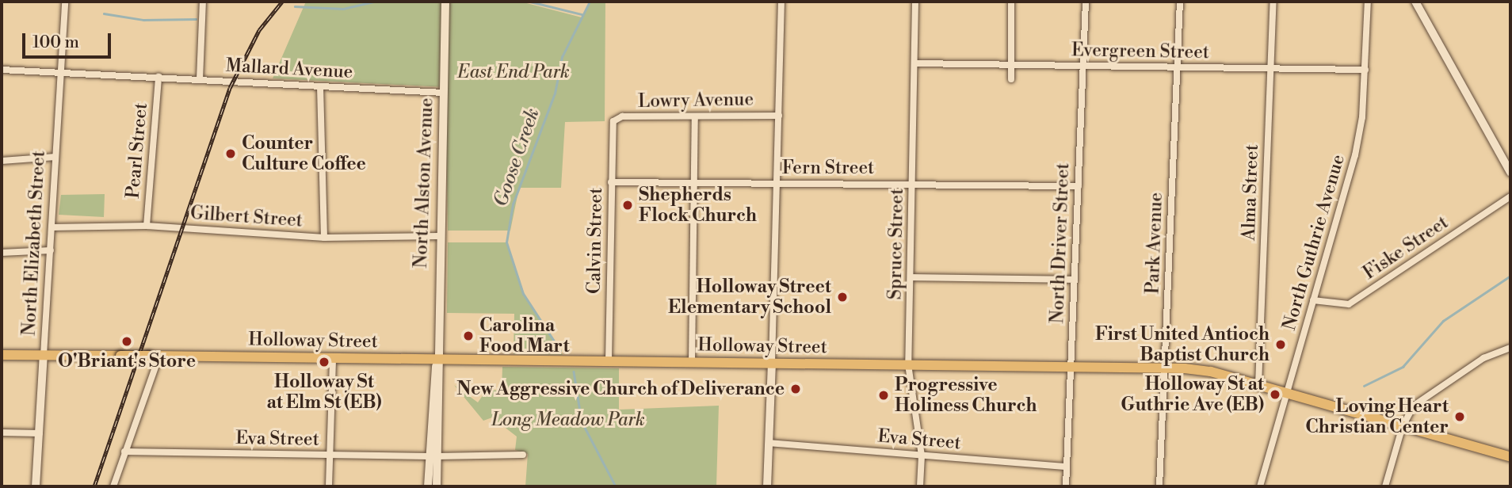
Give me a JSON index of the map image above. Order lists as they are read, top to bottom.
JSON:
{
  "streets": {
    "main road": ["North Alston Avenue", "North Elizabeth Street", "Holloway Street"],
    "street": [
      "Evergreen Street",
      "Mallard Avenue",
      "Lowry Avenue",
      "Pearl Street",
      "Fern Street",
      "Alma Street",
      "Gilbert Street",
      "Calvin Street",
      "North Guthrie Avenue",
      "North Driver Street",
      "Park Avenue",
      "Spruce Street",
      "Fiske Street",
      "Eva Street"
    ]
  },
  "crossings": [
    ["Evergreen Street", "Alma Street"],
    ["Evergreen Street", "North Guthrie Avenue"],
    ["Evergreen Street", "North Driver Street"],
    ["Evergreen Street", "Park Avenue"],
    ["Evergreen Street", "Spruce Street"],
    ["Mallard Avenue", "Pearl Street"],
    ["Mallard Avenue", "North Alston Avenue"],
    ["Mallard Avenue", "North Elizabeth Street"],
    ["Lowry Avenue", "Calvin Street"],
    ["Pearl Street", "Gilbert Street"],
    ["Fern Street", "Calvin Street"],
    ["Fern Street", "North Driver Street"],
    ["Fern Street", "Spruce Street"],
    ["North Alston Avenue", "Gilbert Street"],
    ["North Alston Avenue", "Holloway Street"],
    ["North Alston Avenue", "Eva Street"],
    ["Alma Street", "Holloway Street"],
    ["Gilbert Street", "North Elizabeth Street"],
    ["Calvin Street", "Holloway Street"],
    ["North Guthrie Avenue", "Fiske Street"],
    ["North Guthrie Avenue", "Holloway Street"],
    ["North Elizabeth Street", "Holloway Street"],
    ["North Driver Street", "Holloway Street"],
    ["North Driver Street", "Eva Street"],
    ["Park Avenue", "Holloway Street"],
    ["Spruce Street", "Holloway Street"],
    ["Spruce Street", "Eva Street"]
  ],
  "water": ["Goose Creek"],
  "parks": ["East End Park", "Long Meadow Park"],
  "places": [
    "Counter Culture Coffee",
    "Shepherds Flock Church",
    "Holloway Street Elementary School",
    "Carolina Food Mart",
    "O'Briant's Store",
    "First United Antioch Baptist Church",
    "Holloway St at Elm St (EB)",
    "New Aggressive Church of Deliverance",
    "Holloway St at Guthrie Ave (EB)",
    "Progressive Holiness Church",
    "Loving Heart Christian Center"
  ],
  "scale_bar": "100 m"
}
